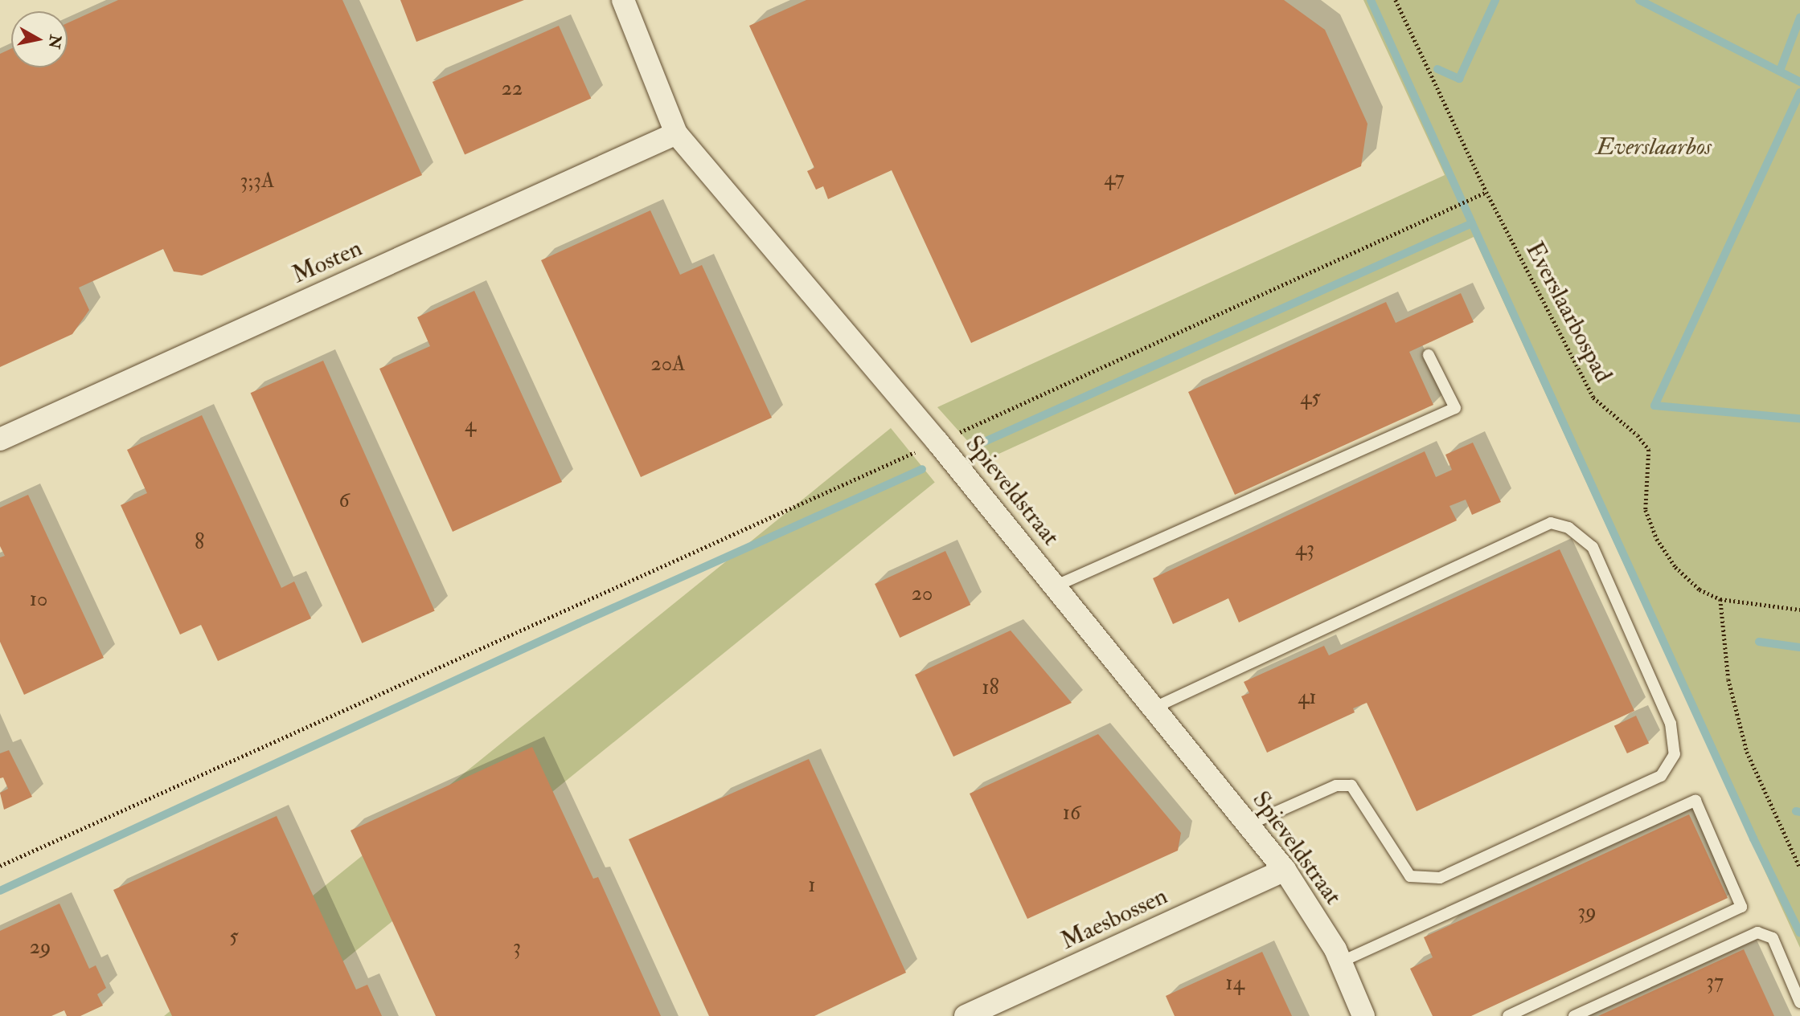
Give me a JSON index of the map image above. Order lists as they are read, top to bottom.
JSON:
{
  "streets": {
    "street": ["Mosten", "Spieveldstraat", "Maesbossen"],
    "path": ["Everslaarbospad"]
  },
  "crossings": [
    ["Mosten", "Spieveldstraat"],
    ["Spieveldstraat", "Maesbossen"]
  ],
  "parks": ["Everslaarbos"],
  "house_numbers": [
    "22",
    "47",
    "3;3A",
    "20A",
    "45",
    "4",
    "6",
    "8",
    "43",
    "20",
    "10",
    "18",
    "41",
    "16",
    "1",
    "39",
    "5",
    "29",
    "3",
    "37",
    "14"
  ],
  "north": "right"
}
